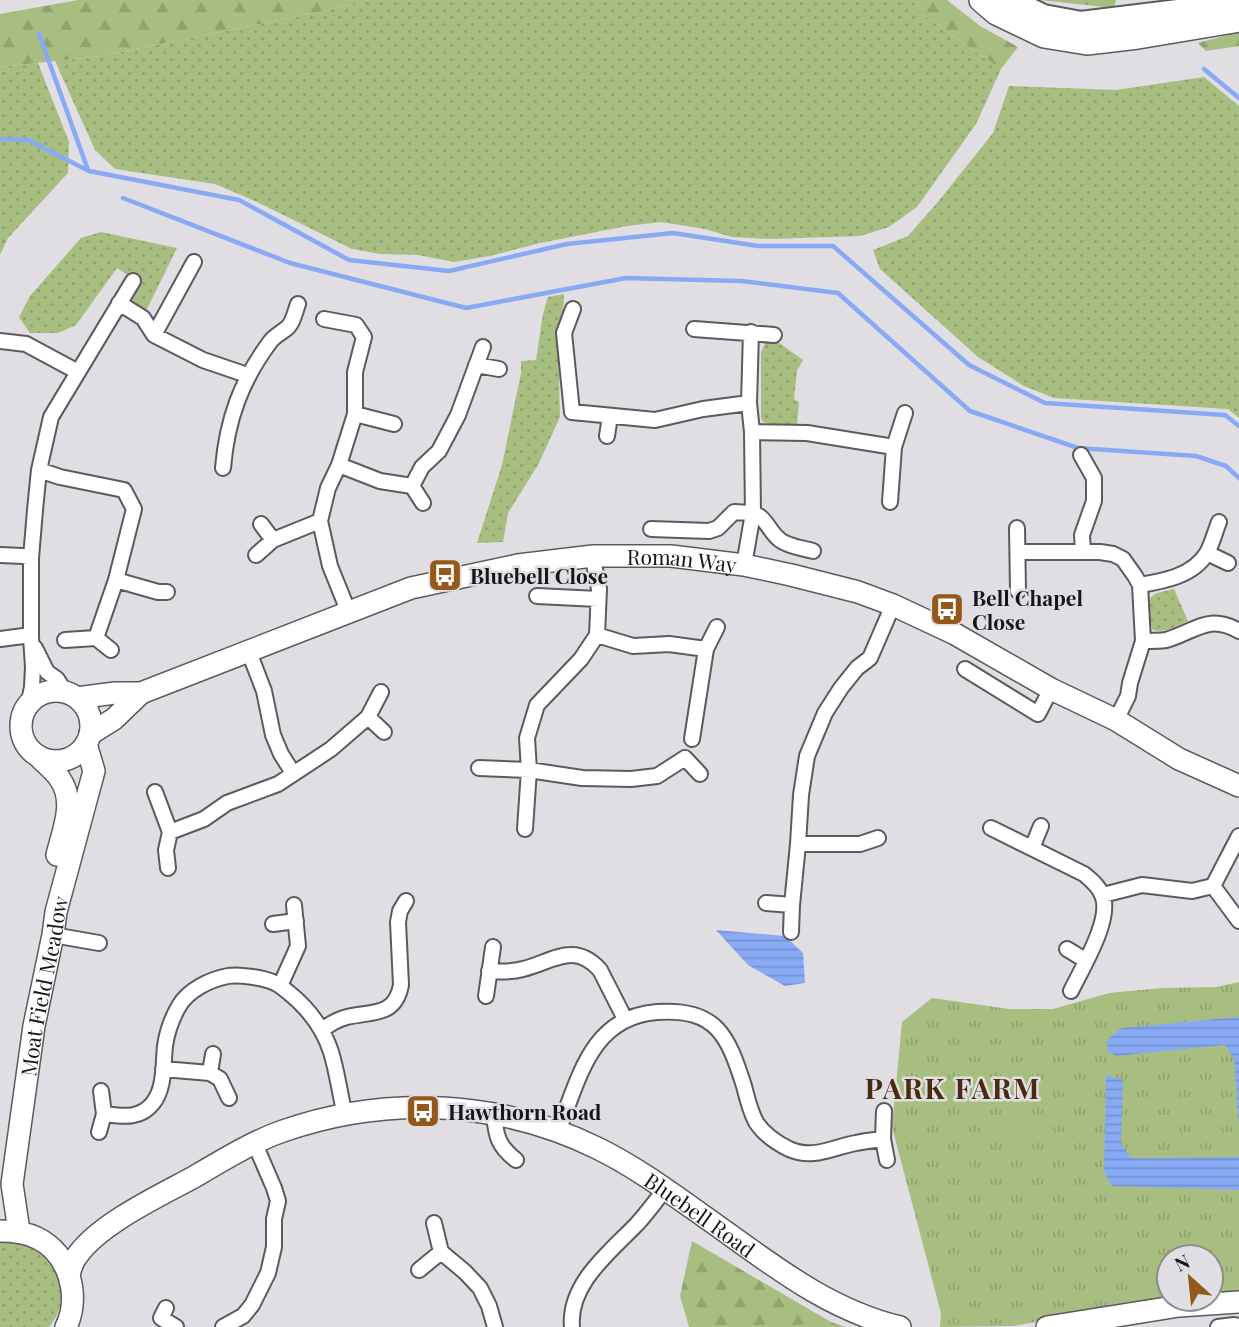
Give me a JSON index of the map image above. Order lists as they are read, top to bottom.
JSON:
{
  "streets": {
    "street": ["Roman Way", "Moat Field Meadow", "Bluebell Road"]
  },
  "crossings": [
    ["Roman Way", "Moat Field Meadow"]
  ],
  "districts": ["PARK FARM"],
  "places": {
    "bus stop": ["Bluebell Close", "Bell Chapel Close", "Hawthorn Road"]
  },
  "north": "top left"
}
